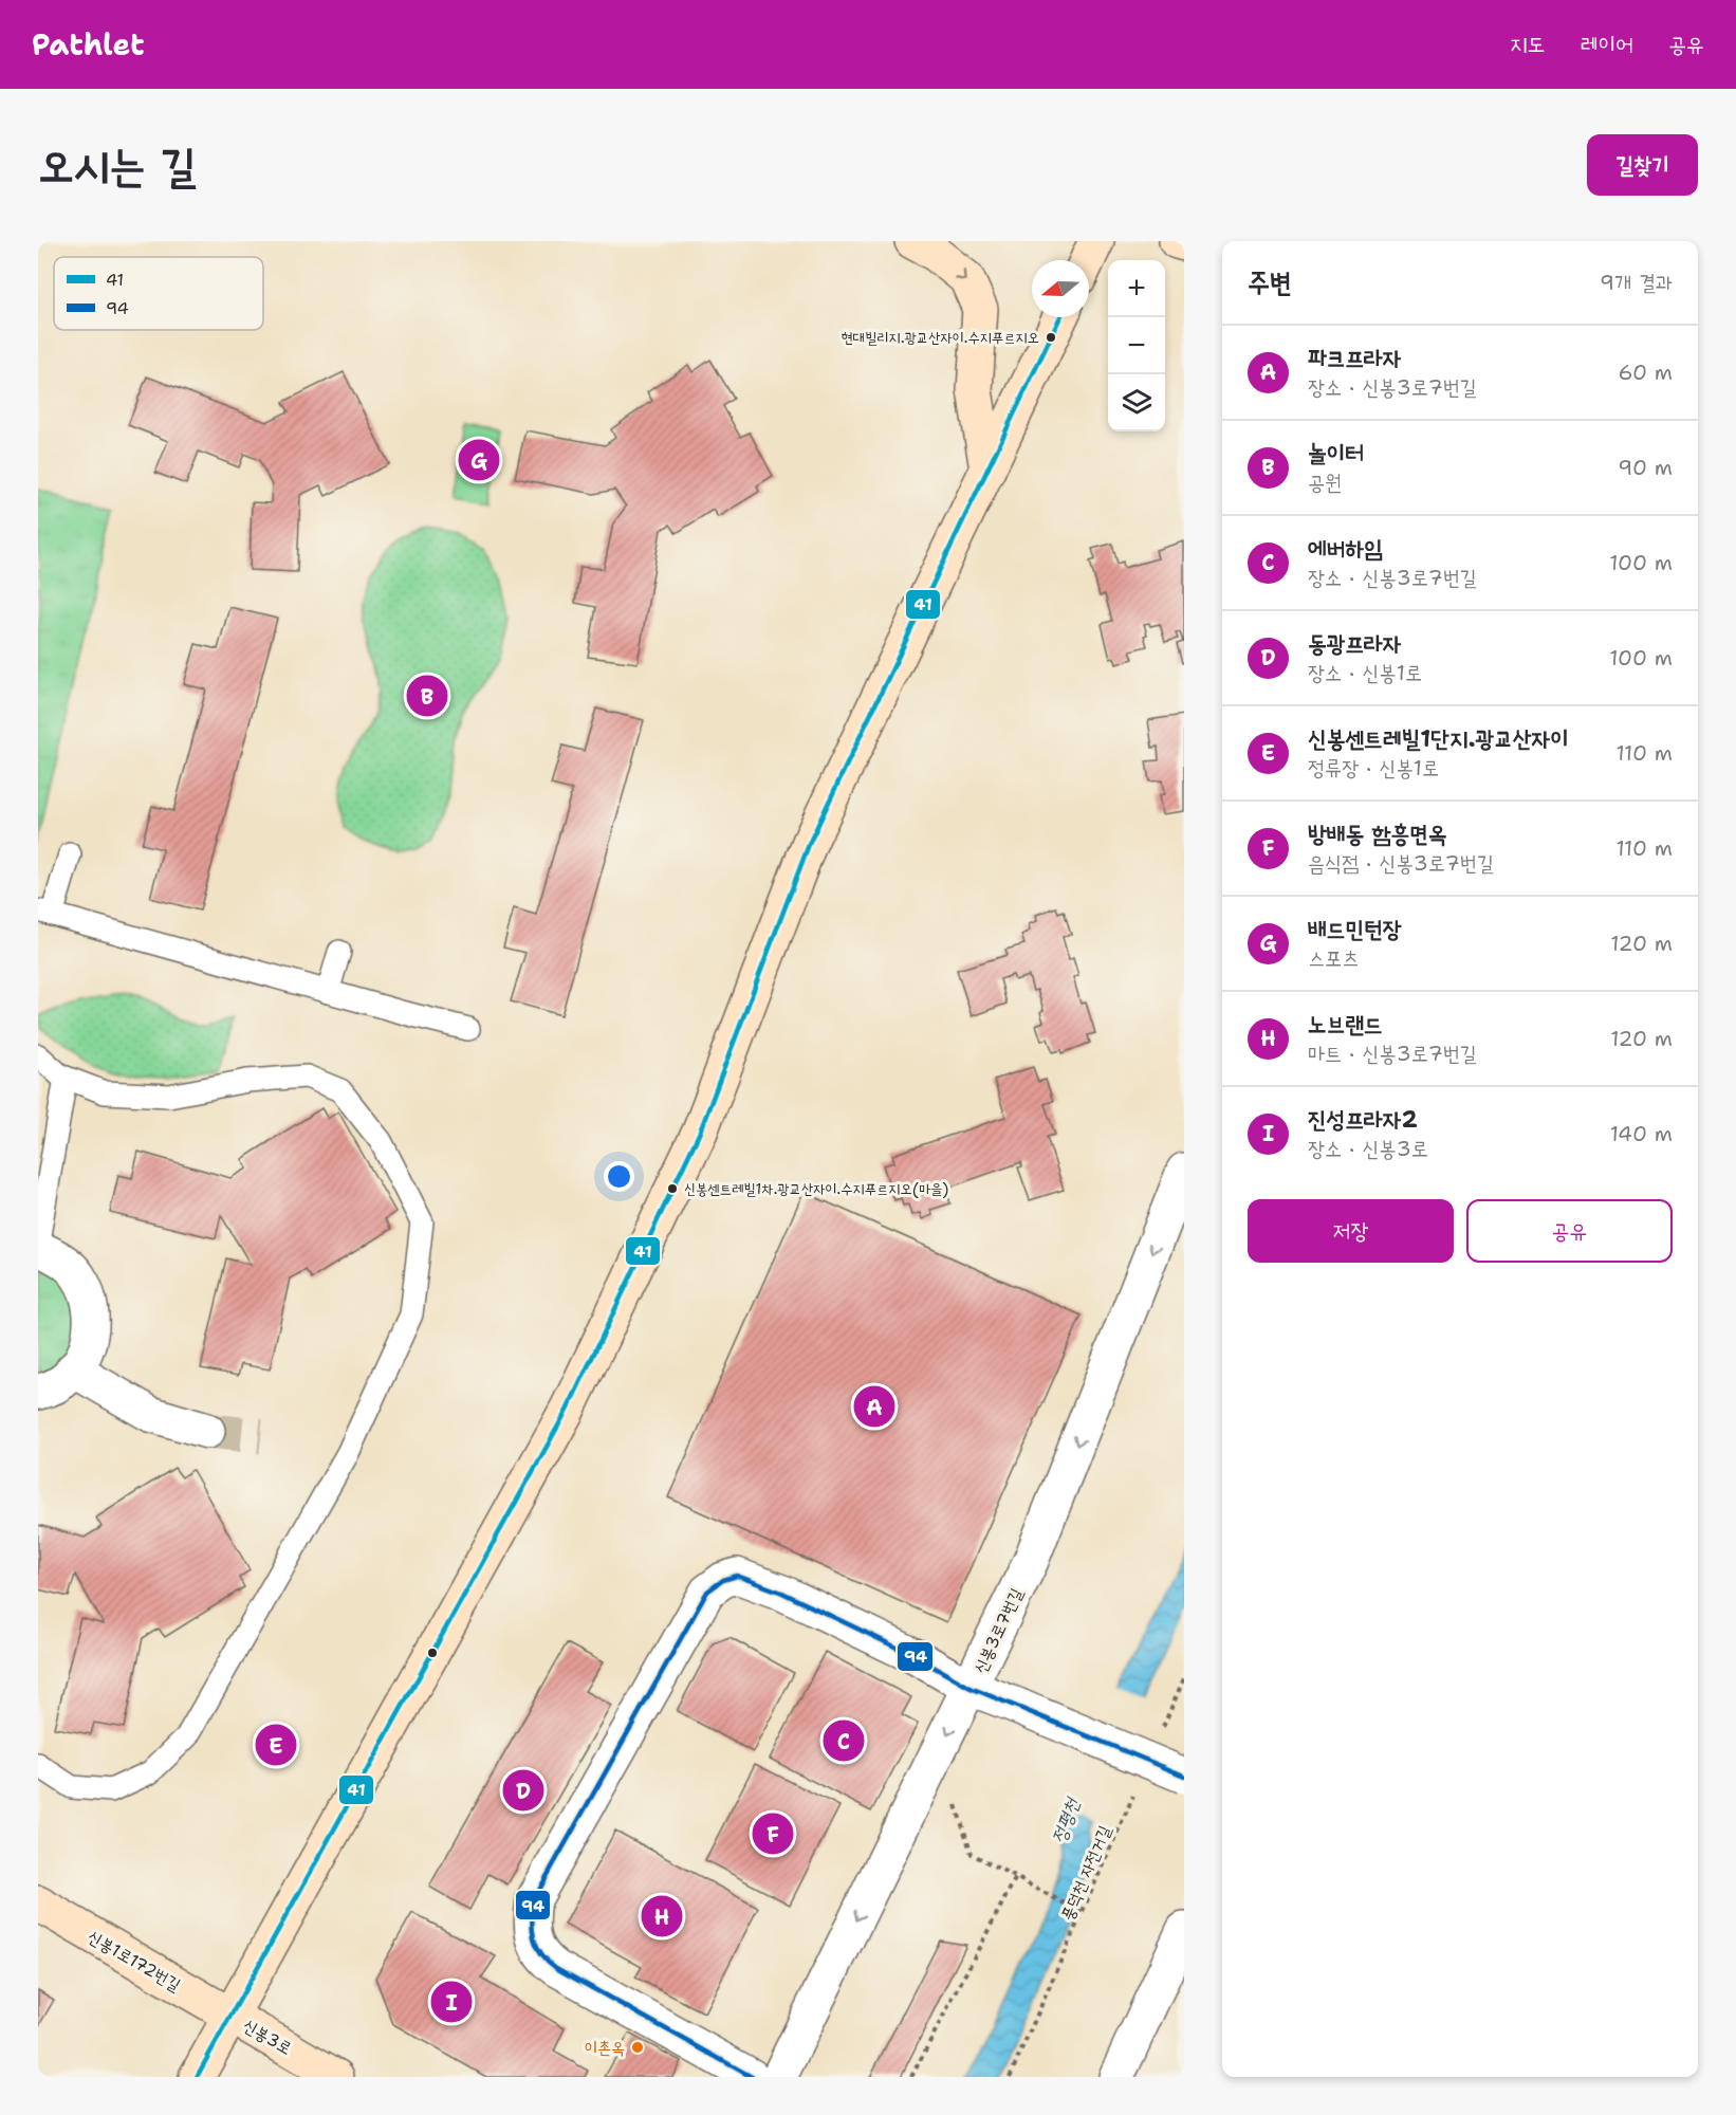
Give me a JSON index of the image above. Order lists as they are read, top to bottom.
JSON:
{
  "streets": {
    "street": ["신봉3로7번길", "신봉1로172번길", "신봉3로"],
    "path": ["풍덕천 자전거길"]
  },
  "crossings": [
    ["신봉1로172번길", "신봉3로"]
  ],
  "one_way": ["신봉3로7번길"],
  "water": ["정평천"],
  "places": ["현대빌리지.광교산자이.수지푸르지오", "신봉센트레빌1차.광교산자이.수지푸르지오(마을)", "이촌옥"],
  "lines": ["transit line 41", "transit line 94"],
  "legend": ["41", "94"],
  "north": "left",
  "page": {
    "header": "Pathlet",
    "nav": ["지도", "레이어", "공유"],
    "buttons": [
      "길찾기",
      ["저장", "공유"]
    ],
    "title": "오시는 길",
    "heading": ["주변", "9개 결과"],
    "map_buttons": ["+", "−"],
    "list": [
      {
        "mark": "A",
        "name": "파크프라자",
        "note": "장소 · 신봉3로7번길",
        "value": "60 m"
      },
      {
        "mark": "B",
        "name": "놀이터",
        "note": "공원",
        "value": "90 m"
      },
      {
        "mark": "C",
        "name": "에버하임",
        "note": "장소 · 신봉3로7번길",
        "value": "100 m"
      },
      {
        "mark": "D",
        "name": "동광프라자",
        "note": "장소 · 신봉1로",
        "value": "100 m"
      },
      {
        "mark": "E",
        "name": "신봉센트레빌1단지.광교산자이",
        "note": "정류장 · 신봉1로",
        "value": "110 m"
      },
      {
        "mark": "F",
        "name": "방배동 함흥면옥",
        "note": "음식점 · 신봉3로7번길",
        "value": "110 m"
      },
      {
        "mark": "G",
        "name": "배드민턴장",
        "note": "스포츠",
        "value": "120 m"
      },
      {
        "mark": "H",
        "name": "노브랜드",
        "note": "마트 · 신봉3로7번길",
        "value": "120 m"
      },
      {
        "mark": "I",
        "name": "진성프라자2",
        "note": "장소 · 신봉3로",
        "value": "140 m"
      }
    ],
    "pins": [
      "G",
      "B",
      "A",
      "C",
      "E",
      "D",
      "F",
      "H",
      "I"
    ]
  }
}
